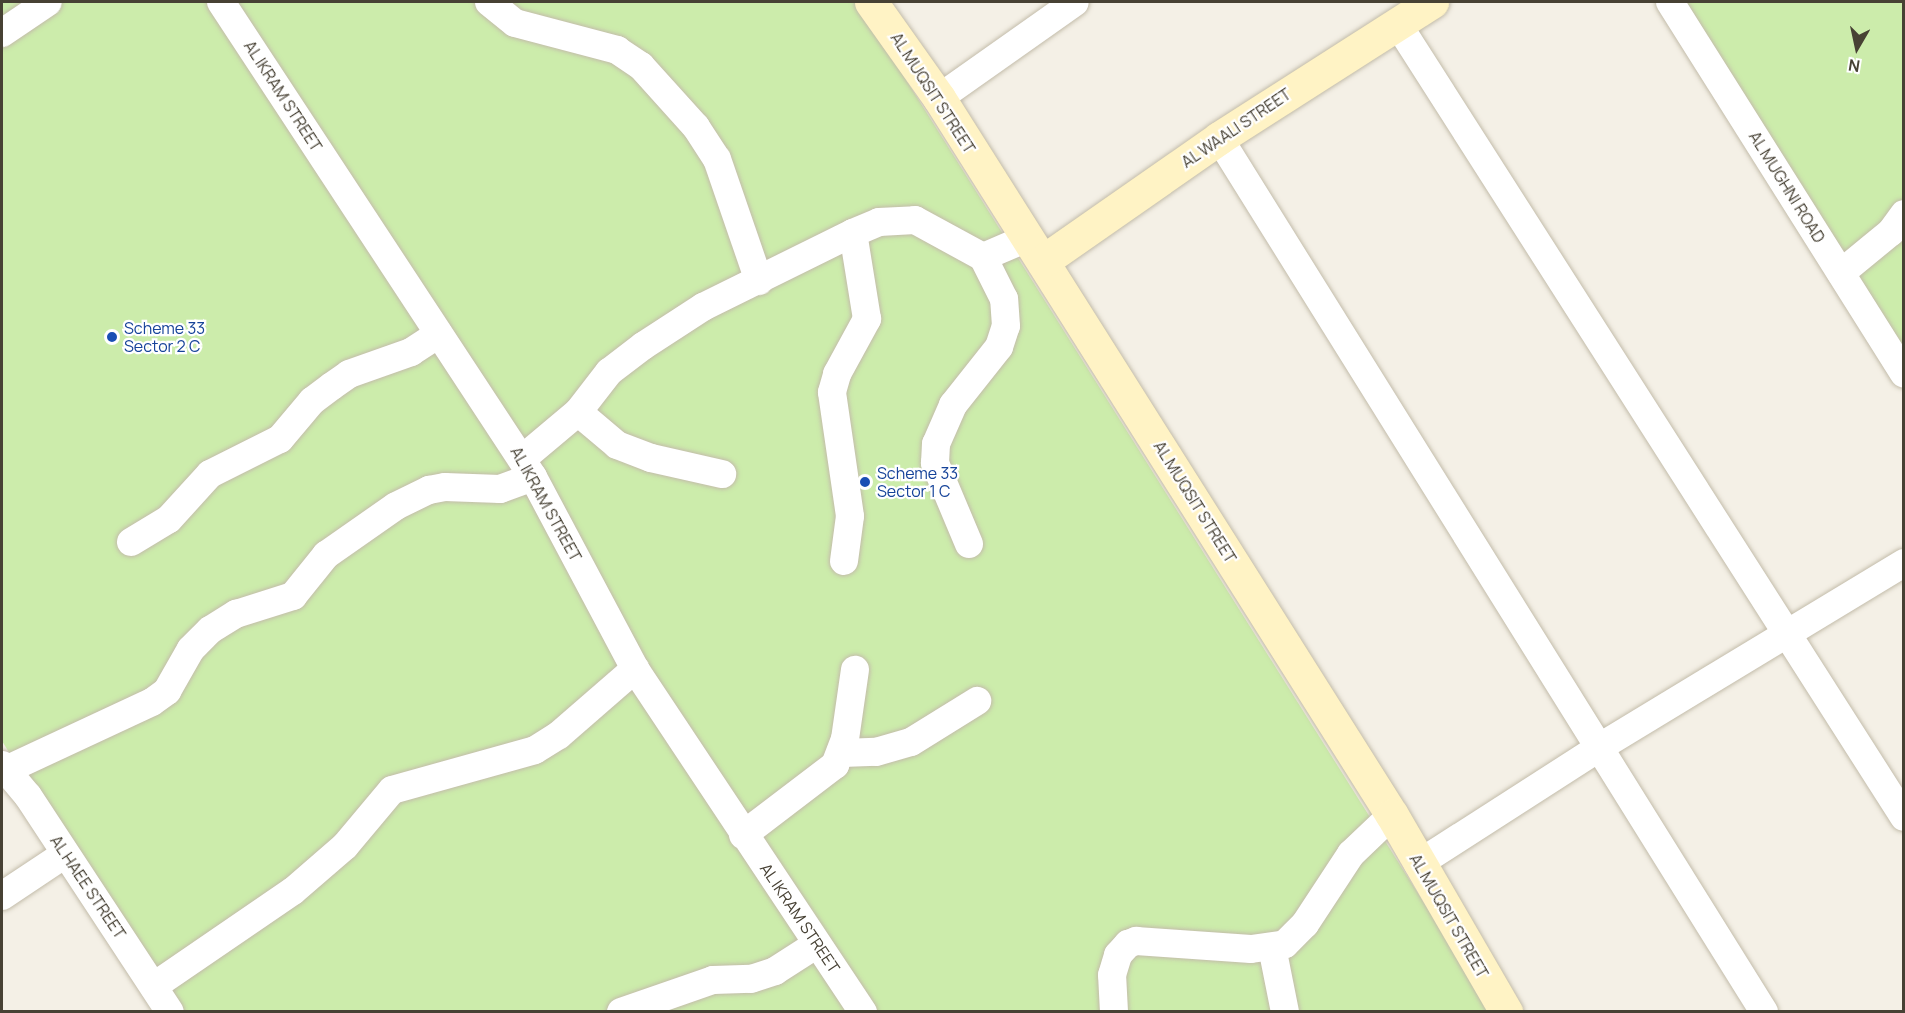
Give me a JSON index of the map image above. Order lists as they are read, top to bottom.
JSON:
{
  "streets": {
    "street": [
      "AL MUQSIT STREET",
      "AL IKRAM STREET",
      "AL WAALI STREET",
      "AL MUGHNI ROAD",
      "AL HAEE STREET"
    ]
  },
  "crossings": [
    ["AL MUQSIT STREET", "AL WAALI STREET"]
  ],
  "places": ["Scheme 33 Sector 2 C", "Scheme 33 Sector 1 C"],
  "north": "bottom"
}
